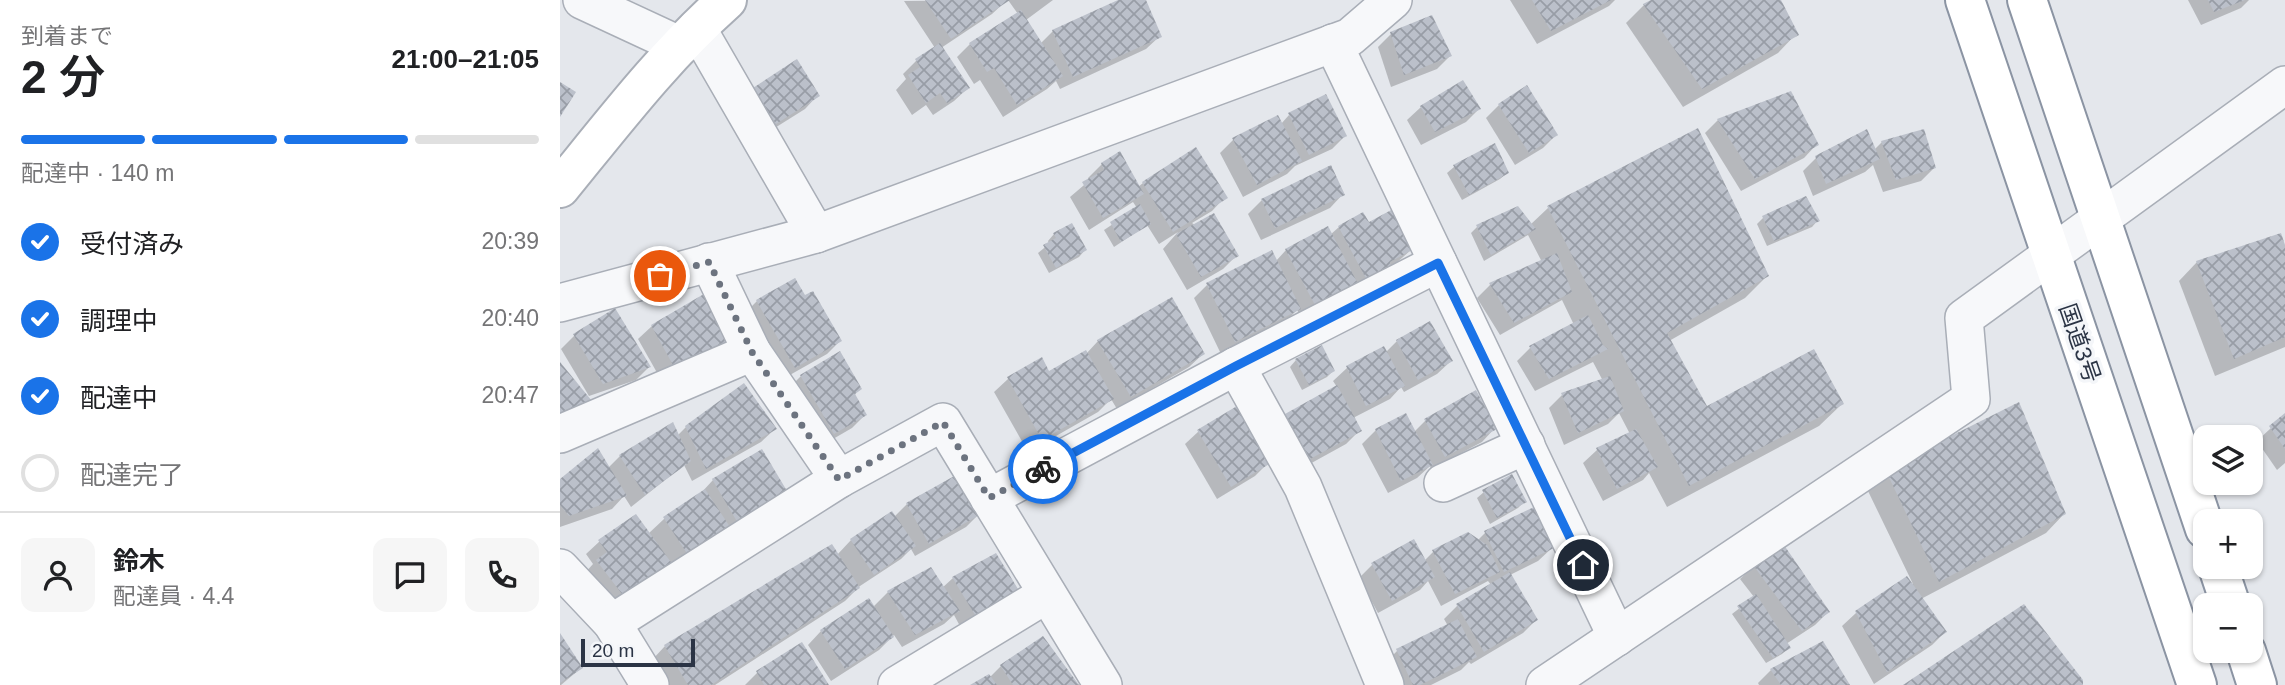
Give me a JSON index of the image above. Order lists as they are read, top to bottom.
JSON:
{
  "streets": {
    "main road": ["国道3号"]
  },
  "scale_bar": "20 m",
  "page": {
    "heading": ["2 分", "到着まで", "21:00–21:05"],
    "panel": ["鈴木", "配達員 · 4.4"],
    "bar": "配達中 · 140 m",
    "list": [
      ["受付済み", "20:39"],
      ["調理中", "20:40"],
      ["配達中", "20:47"],
      "配達完了"
    ],
    "map_buttons": ["+", "−"],
    "scale": "20 m"
  }
}
